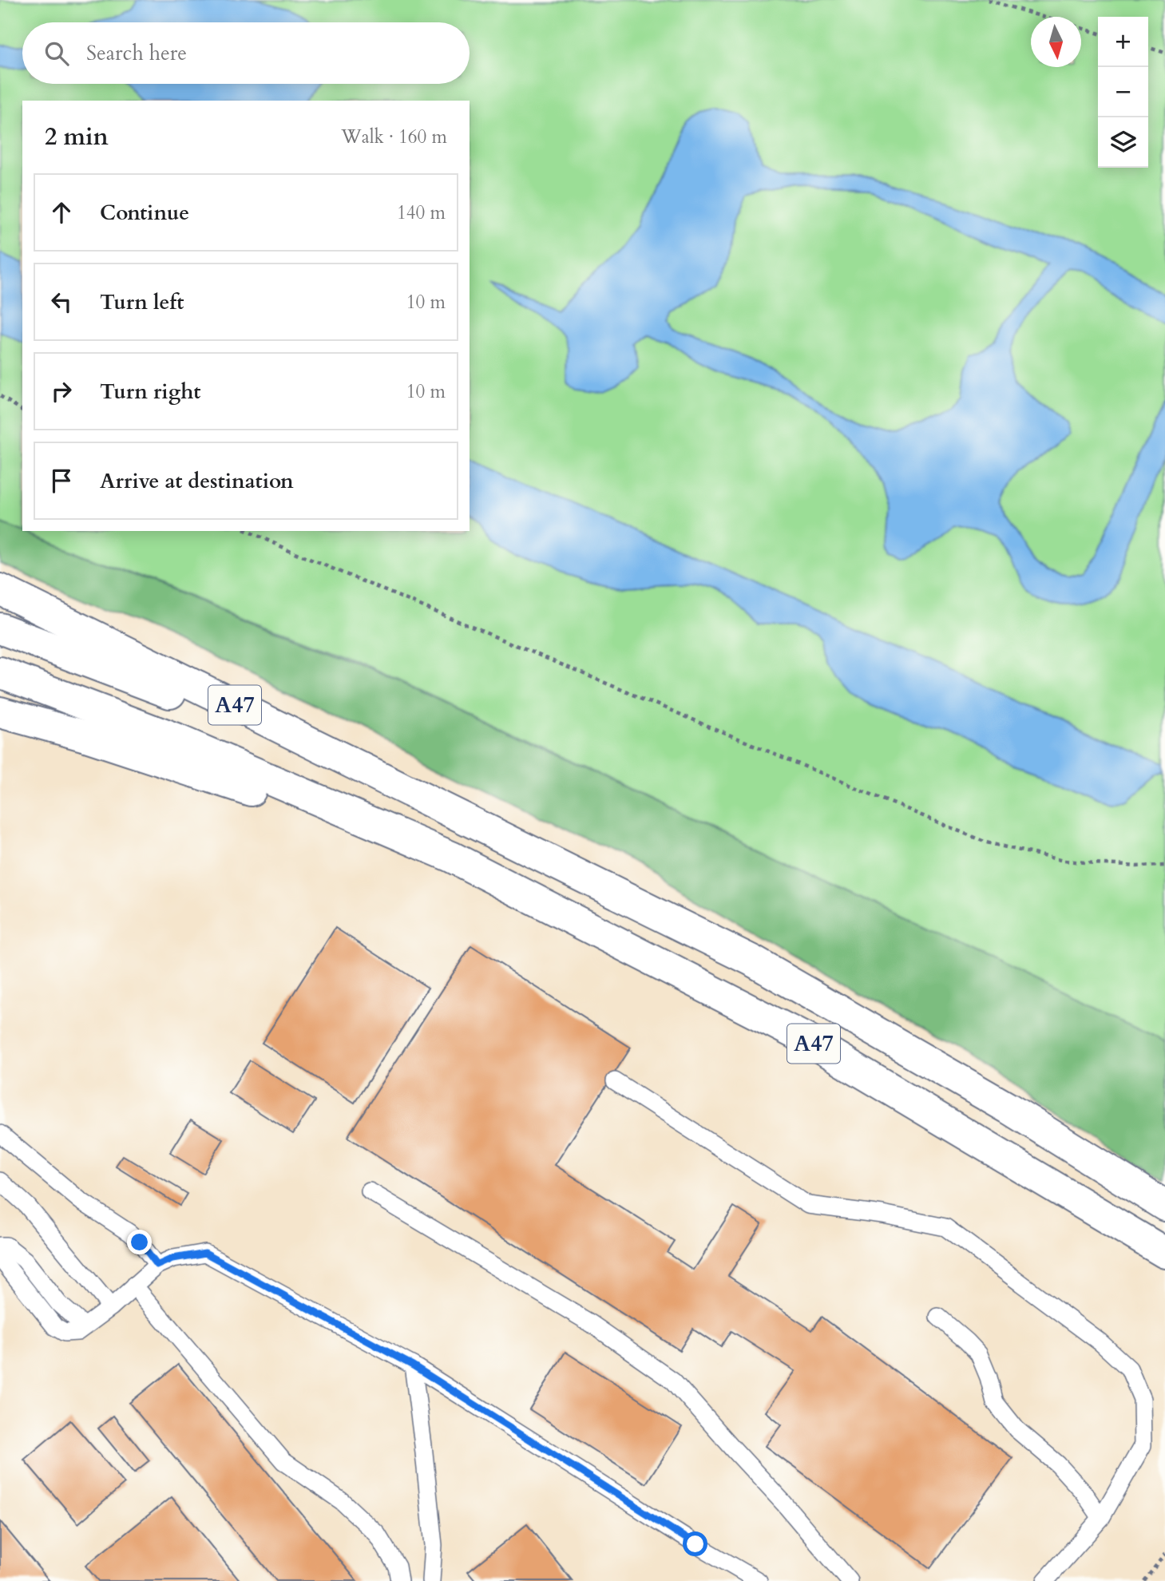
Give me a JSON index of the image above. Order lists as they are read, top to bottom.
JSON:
{
  "streets": {
    "highway": ["A47"]
  },
  "north": "bottom",
  "page": {
    "map_buttons": ["+", "−"],
    "search": "Search here",
    "heading": ["2 min", "Walk · 160 m"],
    "list": [
      ["Continue", "140 m"],
      ["Turn left", "10 m"],
      ["Turn right", "10 m"],
      "Arrive at destination"
    ]
  }
}
